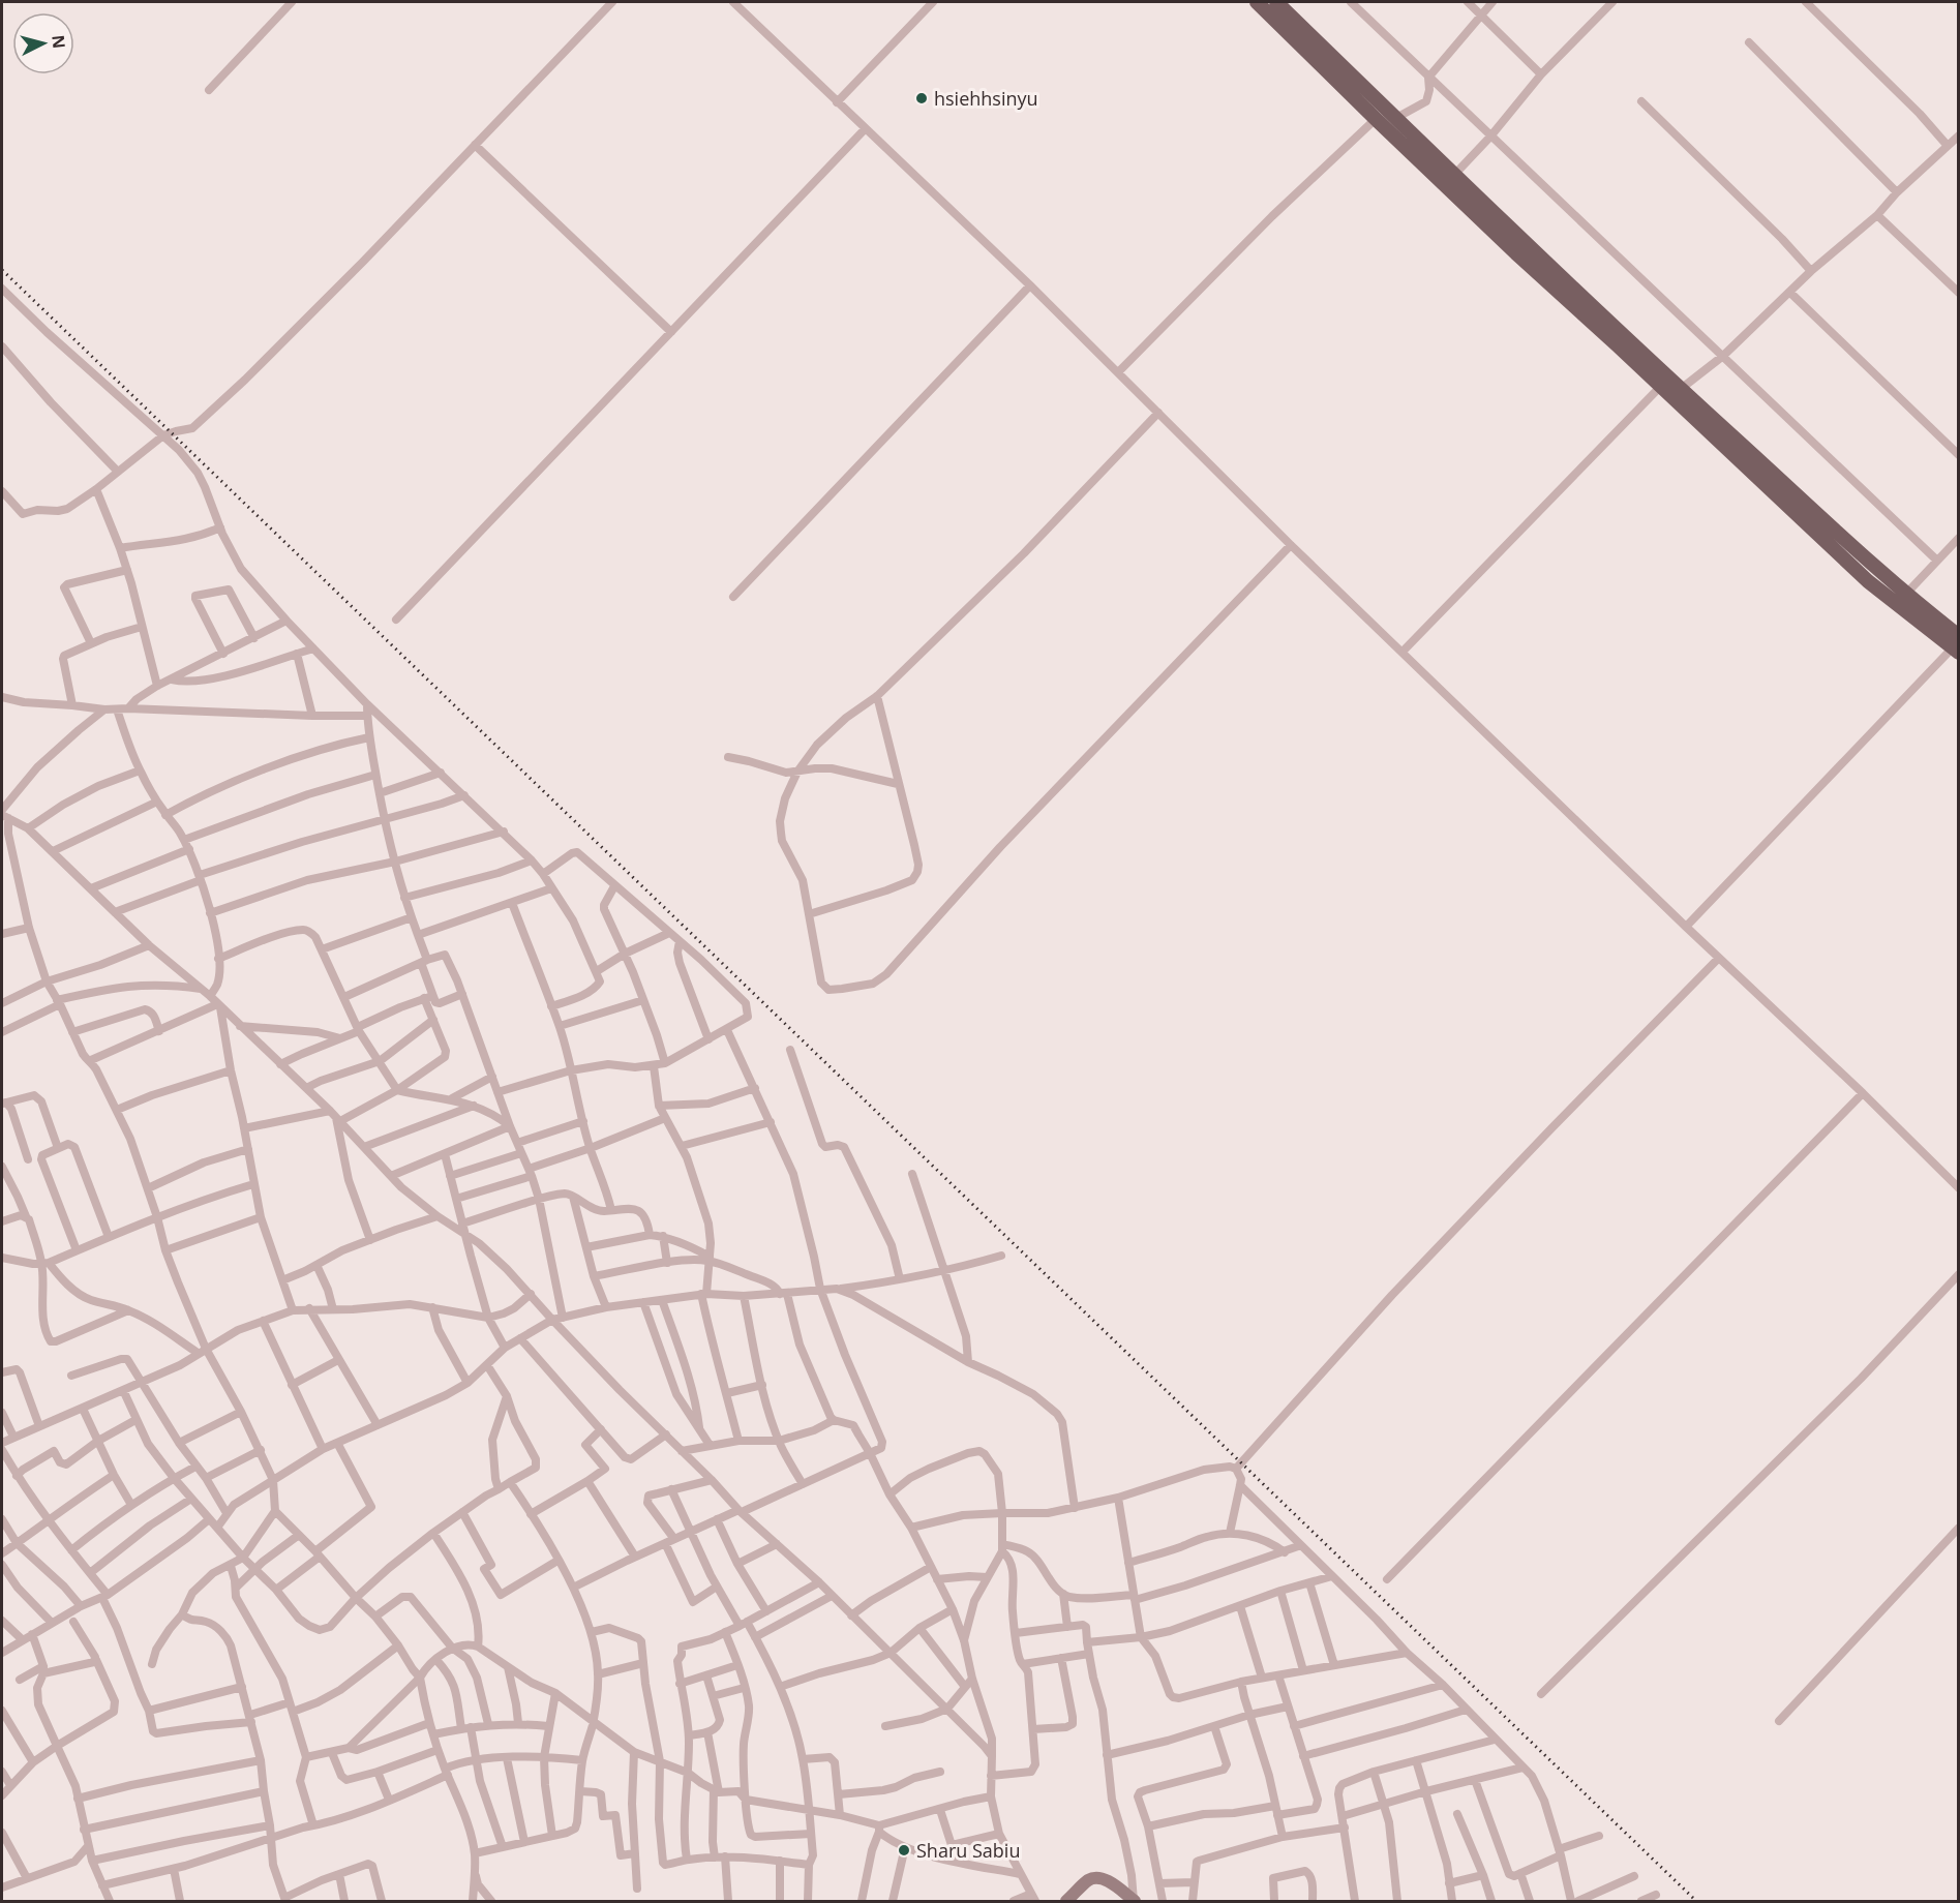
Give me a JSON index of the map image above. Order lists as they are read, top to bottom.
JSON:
{
  "places": ["hsiehhsinyu", "Sharu Sabiu"],
  "north": "right"
}
